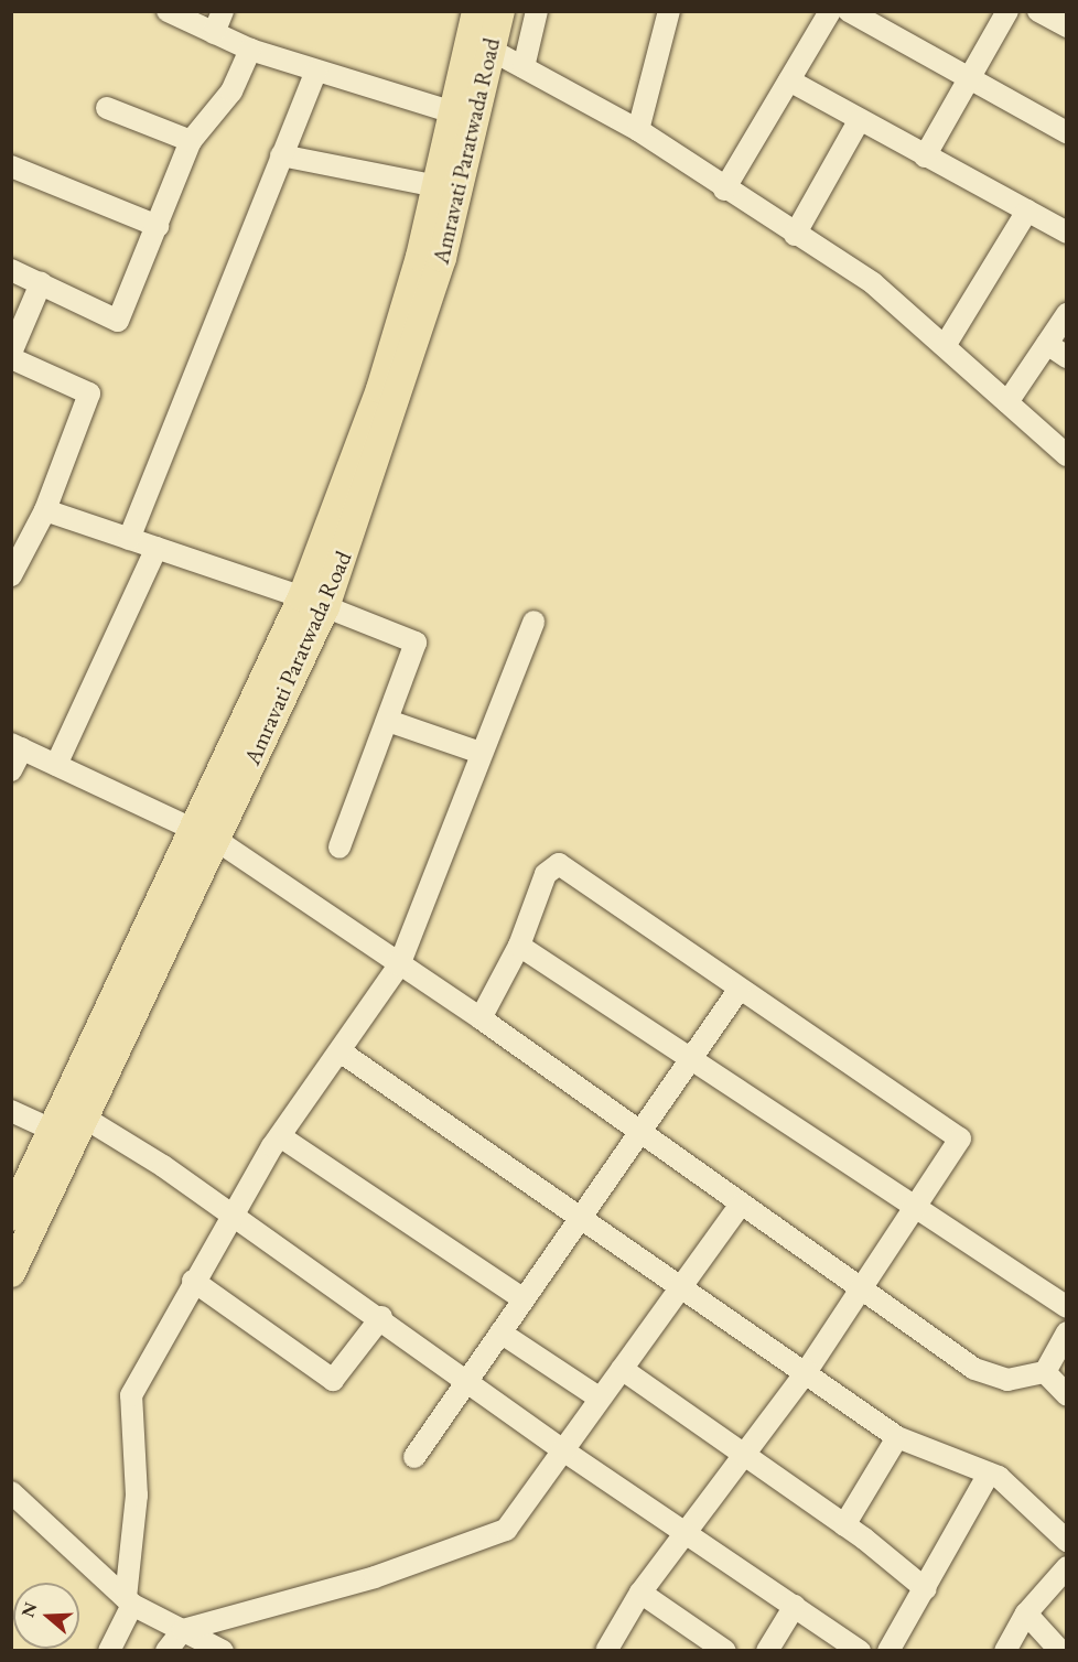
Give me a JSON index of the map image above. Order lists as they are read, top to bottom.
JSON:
{
  "streets": {
    "main road": ["Amravati Paratwada Road"]
  },
  "north": "left"
}
